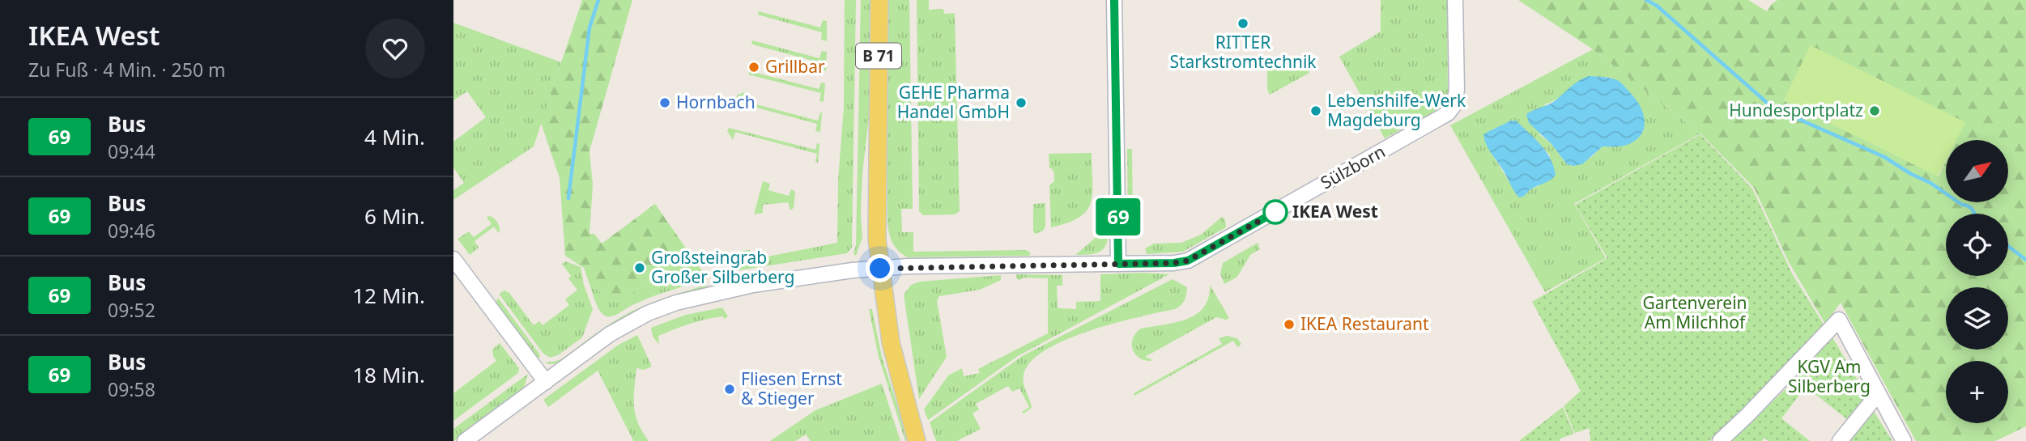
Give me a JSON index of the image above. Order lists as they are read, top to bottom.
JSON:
{
  "streets": {
    "main road": ["B 71"],
    "street": ["Sülzborn"]
  },
  "crossings": [
    ["B 71", "Sülzborn"]
  ],
  "parks": ["Gartenverein Am Milchhof", "KGV Am Silberberg"],
  "places": [
    "RITTER Starkstromtechnik",
    "Grillbar",
    "Hornbach",
    "GEHE Pharma Handel GmbH",
    "Lebenshilfe-Werk Magdeburg",
    "Hundesportplatz",
    "IKEA West",
    "Großsteingrab Großer Silberberg",
    "IKEA Restaurant",
    "Fliesen Ernst & Stieger"
  ],
  "lines": ["bus line 69"],
  "north": "top right",
  "page": {
    "heading": ["IKEA West", "Zu Fuß · 4 Min. · 250 m"],
    "on_map": "69",
    "list": [
      {
        "mark": "69",
        "name": "Bus",
        "note": "09:44",
        "value": "4 Min."
      },
      {
        "mark": "69",
        "name": "Bus",
        "note": "09:46",
        "value": "6 Min."
      },
      {
        "mark": "69",
        "name": "Bus",
        "note": "09:52",
        "value": "12 Min."
      },
      {
        "mark": "69",
        "name": "Bus",
        "note": "09:58",
        "value": "18 Min."
      }
    ],
    "map_buttons": "+"
  }
}
